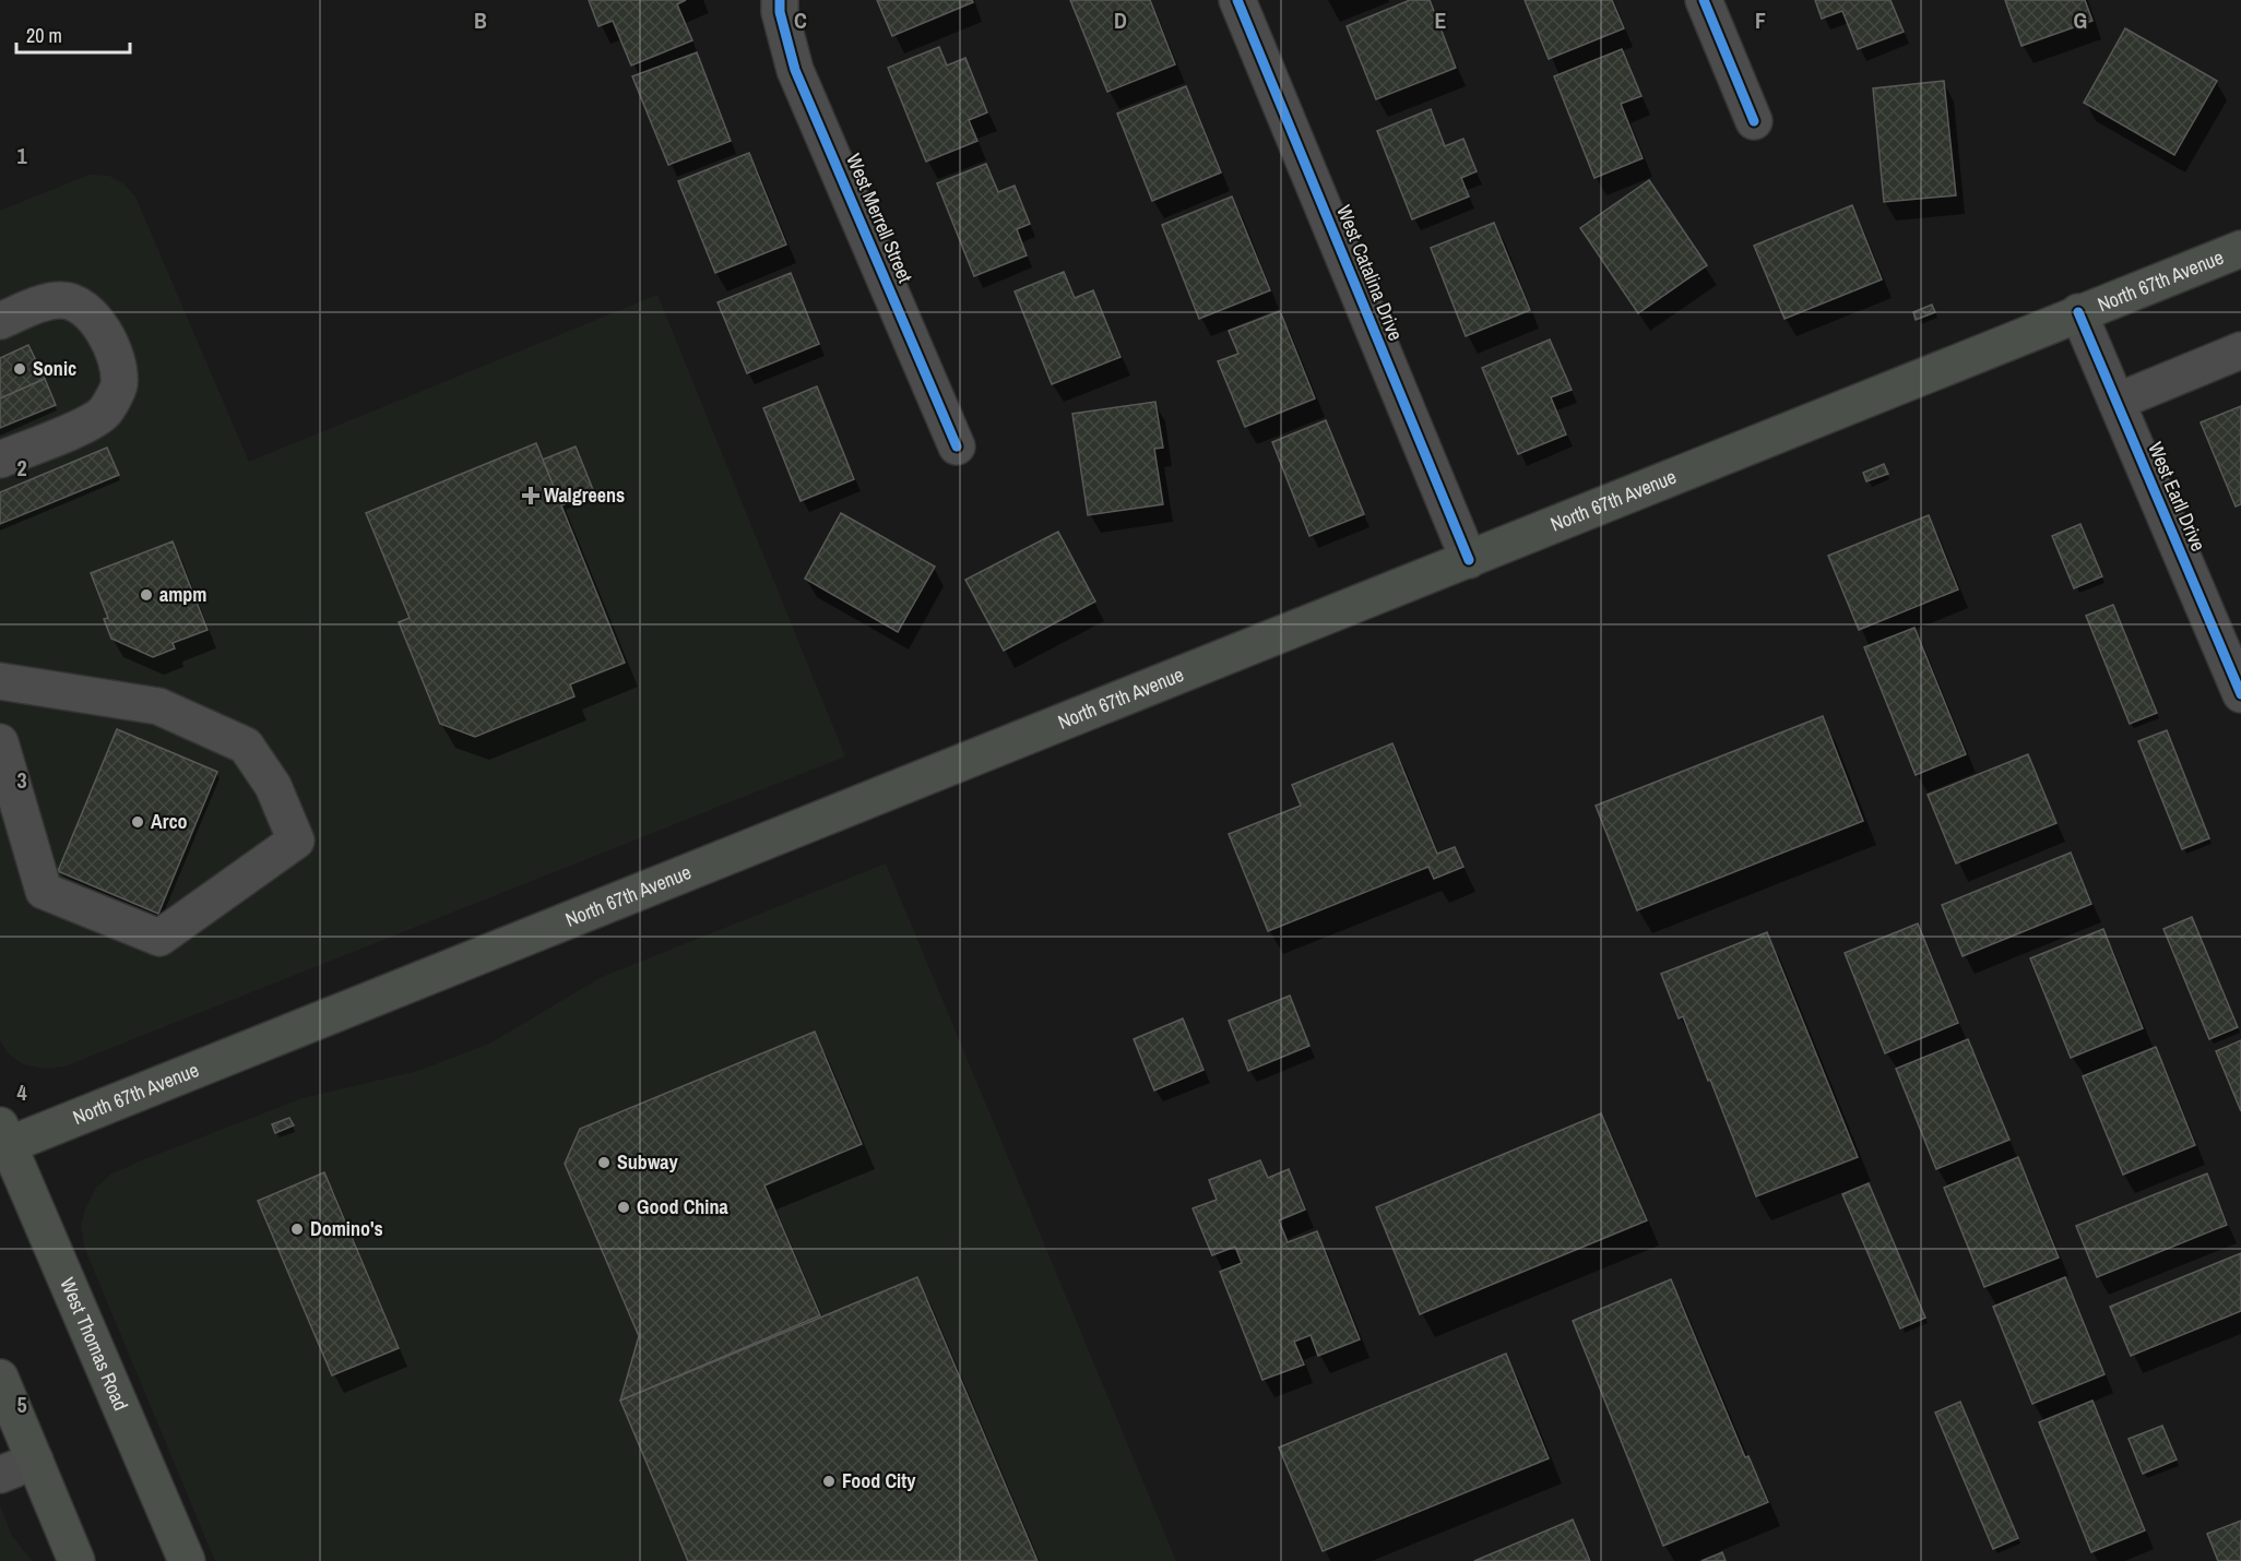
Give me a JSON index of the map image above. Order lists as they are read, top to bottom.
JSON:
{
  "streets": {
    "main road": ["North 67th Avenue", "West Thomas Road"],
    "street": ["West Merrell Street", "West Catalina Drive", "West Earll Drive"]
  },
  "crossings": [
    ["West Catalina Drive", "North 67th Avenue"],
    ["North 67th Avenue", "West Earll Drive"],
    ["North 67th Avenue", "West Thomas Road"]
  ],
  "places": {
    "other": [
      "Sonic",
      "ampm",
      "Arco",
      "Subway",
      "Good China",
      "Domino's",
      "Food City"
    ],
    "health": ["Walgreens"]
  },
  "scale_bar": "20 m",
  "grid": {
    "columns": [
      "B",
      "C",
      "D",
      "E",
      "F",
      "G"
    ],
    "rows": [
      "1",
      "2",
      "3",
      "4",
      "5"
    ]
  }
}
